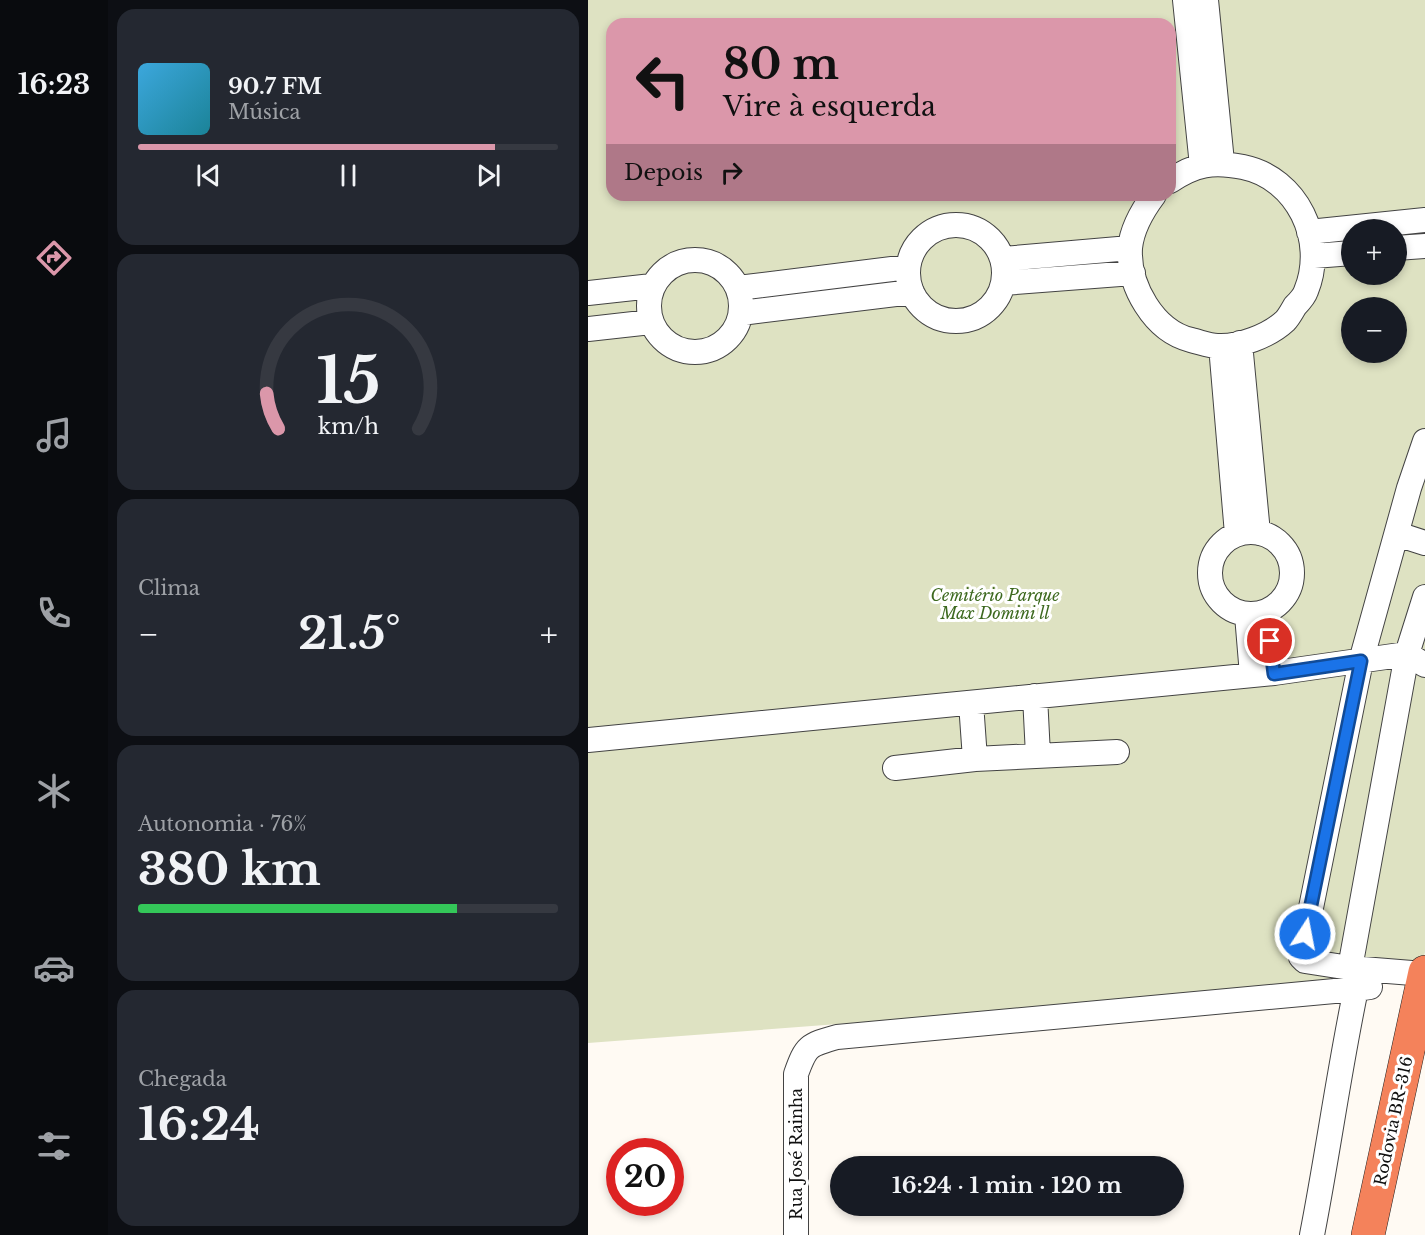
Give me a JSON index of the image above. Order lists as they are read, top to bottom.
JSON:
{
  "streets": {
    "highway": ["Rodovia BR-316"],
    "street": ["Rua José Rainha"]
  },
  "parks": ["Cemitério Parque Max Domini ll"],
  "page": {
    "tabs": "16:23",
    "turn": ["80 m", "Vire à esquerda"],
    "song": ["90.7 FM", "Música"],
    "then": "Depois",
    "map_buttons": ["+", "−"],
    "tile": [
      "Clima",
      ["Autonomia · 76%", "380 km"],
      ["Chegada", "16:24"]
    ],
    "heat": ["−", "21.5°", "+"],
    "limit": "20",
    "trip": "16:24 · 1 min · 120 m",
    "gauge": ["15", "km/h"]
  }
}
